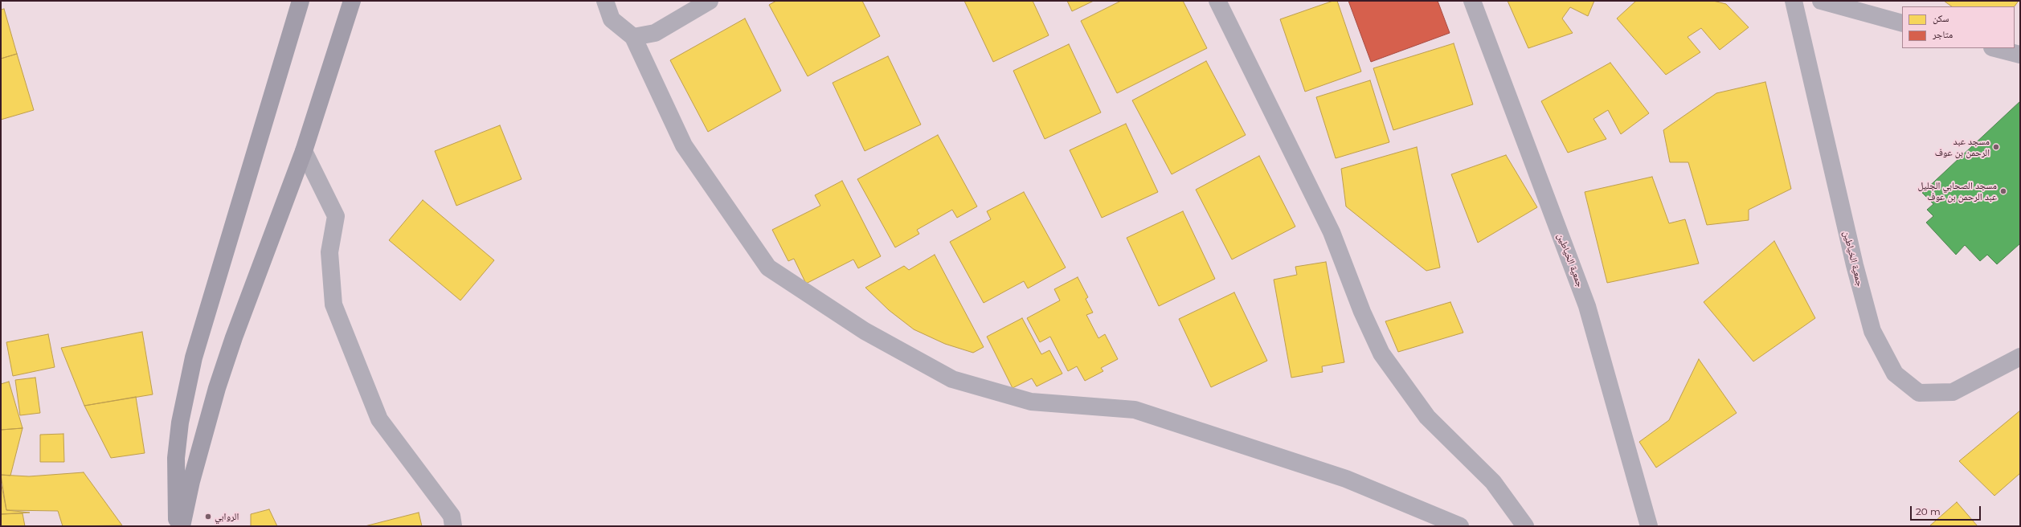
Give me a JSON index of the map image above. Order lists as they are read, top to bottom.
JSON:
{
  "streets": {
    "street": ["جمعية الخياطين"]
  },
  "places": ["مسجد عبد الرحمن بن عوف", "مسجد الصحابي الجليل عبد الرحمن بن عوف", "الروابي"],
  "legend": ["سكن", "متاجر"],
  "scale_bar": "20 m"
}
